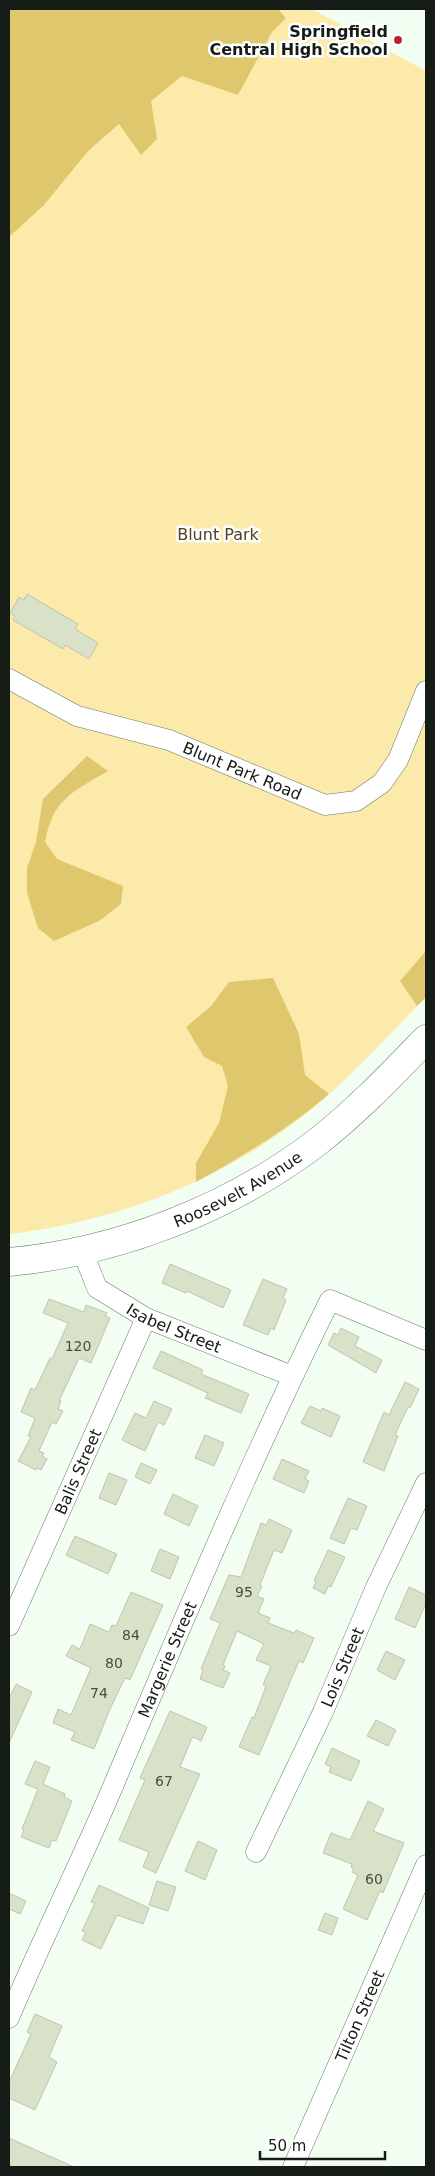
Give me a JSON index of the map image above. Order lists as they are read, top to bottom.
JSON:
{
  "streets": {
    "main road": ["Roosevelt Avenue"],
    "street": [
      "Blunt Park Road",
      "Isabel Street",
      "Balis Street",
      "Margerie Street",
      "Lois Street",
      "Tilton Street"
    ]
  },
  "crossings": [
    ["Roosevelt Avenue", "Isabel Street"],
    ["Isabel Street", "Balis Street"],
    ["Isabel Street", "Margerie Street"]
  ],
  "parks": ["Blunt Park"],
  "places": ["Springfield Central High School"],
  "house_numbers": [
    "120",
    "95",
    "84",
    "80",
    "74",
    "67",
    "60"
  ],
  "scale_bar": "50 m"
}
